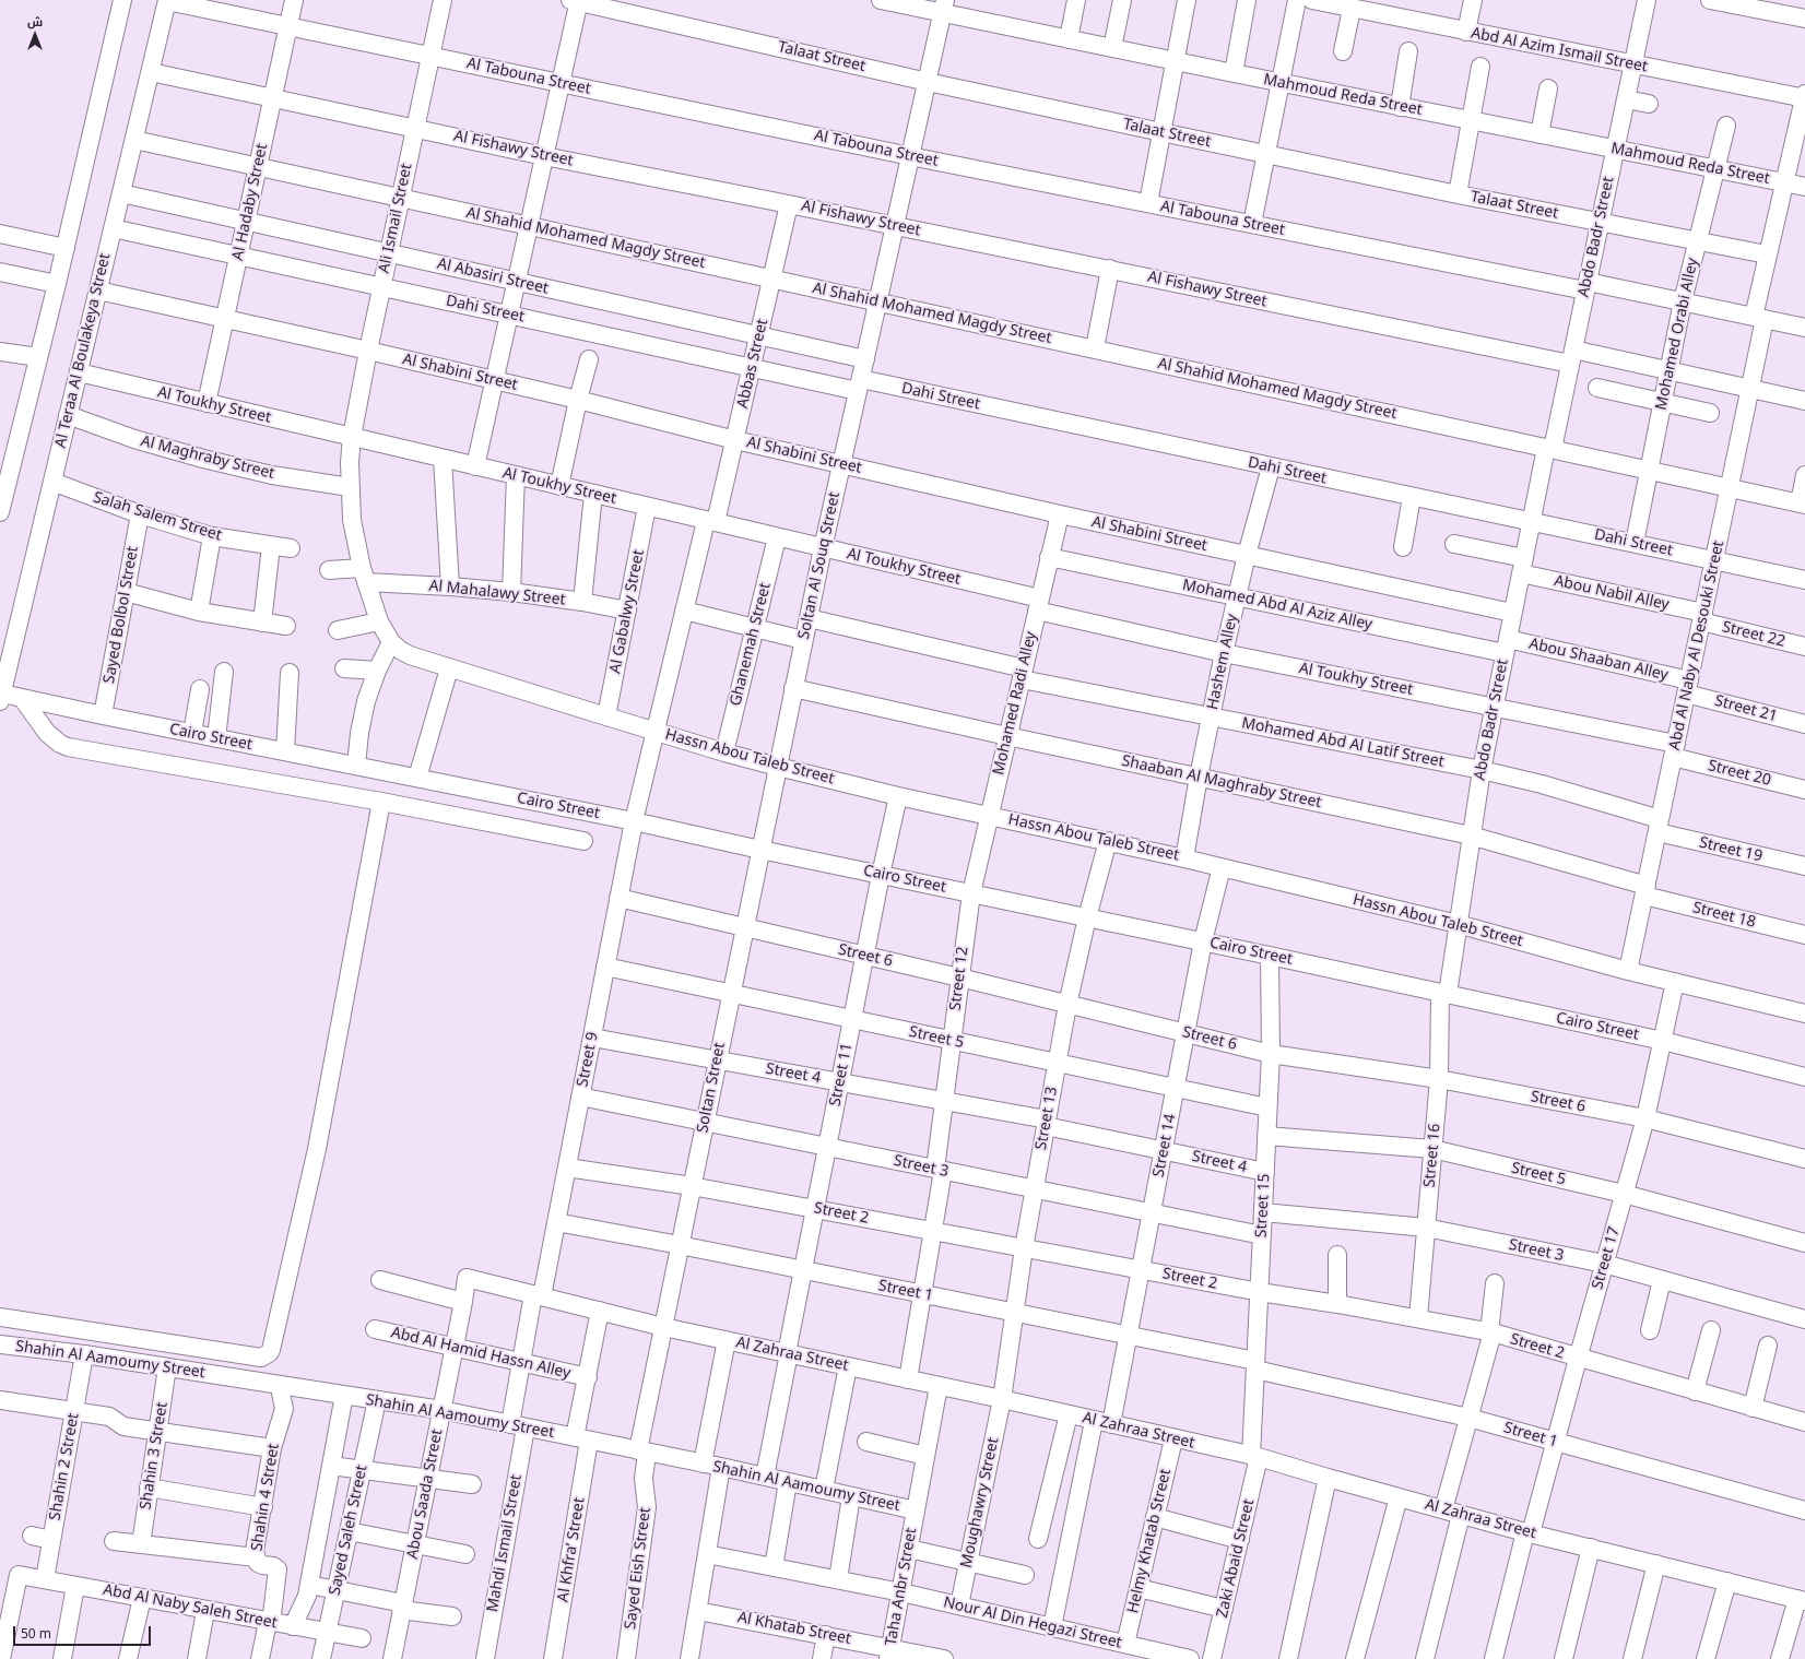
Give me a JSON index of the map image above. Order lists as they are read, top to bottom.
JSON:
{
  "streets": {
    "street": [
      "Abd Al Azim Ismail Street",
      "Talaat Street",
      "Al Tabouna Street",
      "Mahmoud Reda Street",
      "Al Fishawy Street",
      "Al Hadaby Street",
      "Ali Ismail Street",
      "Abdo Badr Street",
      "Al Shahid Mohamed Magdy Street",
      "Al Abasiri Street",
      "Dahi Street",
      "Mohamed Orabi Alley",
      "Al Teraa Al Boulakeya Street",
      "Abbas Street",
      "Al Shabini Street",
      "Al Toukhy Street",
      "Al Maghraby Street",
      "Salah Salem Street",
      "Soltan Al Souq Street",
      "Al Mahalawy Street",
      "Abou Nabil Alley",
      "Mohamed Abd Al Aziz Alley",
      "Al Gabalwy Street",
      "Sayed Bolbol Street",
      "Street 22",
      "Ghanemah Street",
      "Abd Al Naby Al Desouki Street",
      "Abou Shaaban Alley",
      "Hashem Alley",
      "Mohamed Radi Alley",
      "Street 21",
      "Cairo Street",
      "Mohamed Abd Al Latif Street",
      "Hassn Abou Taleb Street",
      "Street 20",
      "Shaaban Al Maghraby Street",
      "Street 19",
      "Street 18",
      "Street 6",
      "Street 12",
      "Street 5",
      "Street 9",
      "Street 4",
      "Street 11",
      "Soltan Street",
      "Street 13",
      "Street 14",
      "Street 16",
      "Street 3",
      "Street 15",
      "Street 2",
      "Street 17",
      "Street 1",
      "Abd Al Hamid Hassn Alley",
      "Al Zahraa Street",
      "Shahin Al Aamoumy Street",
      "Shahin 3 Street",
      "Shahin 2 Street",
      "Abou Saada Street",
      "Shahin 4 Street",
      "Moughawry Street",
      "Sayed Saleh Street",
      "Helmy Khatab Street",
      "Mahdi Ismail Street",
      "Al Khfra’ Street",
      "Zaki Abaid Street",
      "Sayed Eish Street",
      "Taha Anbr Street",
      "Abd Al Naby Saleh Street",
      "Nour Al Din Hegazi Street",
      "Al Khatab Street"
    ]
  },
  "crossings": [
    ["Abd Al Azim Ismail Street", "Abdo Badr Street"],
    ["Abd Al Azim Ismail Street", "Abd Al Naby Al Desouki Street"],
    ["Talaat Street", "Abdo Badr Street"],
    ["Talaat Street", "Mohamed Orabi Alley"],
    ["Talaat Street", "Soltan Al Souq Street"],
    ["Talaat Street", "Abd Al Naby Al Desouki Street"],
    ["Al Tabouna Street", "Al Hadaby Street"],
    ["Al Tabouna Street", "Ali Ismail Street"],
    ["Al Tabouna Street", "Abdo Badr Street"],
    ["Al Tabouna Street", "Mohamed Orabi Alley"],
    ["Al Tabouna Street", "Al Teraa Al Boulakeya Street"],
    ["Al Tabouna Street", "Soltan Al Souq Street"],
    ["Al Tabouna Street", "Abd Al Naby Al Desouki Street"],
    ["Mahmoud Reda Street", "Abdo Badr Street"],
    ["Mahmoud Reda Street", "Mohamed Orabi Alley"],
    ["Mahmoud Reda Street", "Soltan Al Souq Street"],
    ["Mahmoud Reda Street", "Abd Al Naby Al Desouki Street"],
    ["Al Fishawy Street", "Al Hadaby Street"],
    ["Al Fishawy Street", "Ali Ismail Street"],
    ["Al Fishawy Street", "Abdo Badr Street"],
    ["Al Fishawy Street", "Mohamed Orabi Alley"],
    ["Al Fishawy Street", "Al Teraa Al Boulakeya Street"],
    ["Al Fishawy Street", "Abbas Street"],
    ["Al Fishawy Street", "Soltan Al Souq Street"],
    ["Al Fishawy Street", "Abd Al Naby Al Desouki Street"],
    ["Al Hadaby Street", "Al Shahid Mohamed Magdy Street"],
    ["Al Hadaby Street", "Al Abasiri Street"],
    ["Al Hadaby Street", "Dahi Street"],
    ["Al Hadaby Street", "Al Shabini Street"],
    ["Al Hadaby Street", "Al Toukhy Street"],
    ["Ali Ismail Street", "Al Shahid Mohamed Magdy Street"],
    ["Ali Ismail Street", "Al Abasiri Street"],
    ["Ali Ismail Street", "Dahi Street"],
    ["Ali Ismail Street", "Al Shabini Street"],
    ["Ali Ismail Street", "Al Toukhy Street"],
    ["Ali Ismail Street", "Al Maghraby Street"],
    ["Ali Ismail Street", "Al Mahalawy Street"],
    ["Ali Ismail Street", "Hassn Abou Taleb Street"],
    ["Abdo Badr Street", "Al Shahid Mohamed Magdy Street"],
    ["Abdo Badr Street", "Dahi Street"],
    ["Abdo Badr Street", "Al Shabini Street"],
    ["Abdo Badr Street", "Al Toukhy Street"],
    ["Abdo Badr Street", "Abou Nabil Alley"],
    ["Abdo Badr Street", "Mohamed Abd Al Aziz Alley"],
    ["Abdo Badr Street", "Abou Shaaban Alley"],
    ["Abdo Badr Street", "Cairo Street"],
    ["Abdo Badr Street", "Mohamed Abd Al Latif Street"],
    ["Abdo Badr Street", "Hassn Abou Taleb Street"],
    ["Abdo Badr Street", "Shaaban Al Maghraby Street"],
    ["Abdo Badr Street", "Street 16"],
    ["Al Shahid Mohamed Magdy Street", "Mohamed Orabi Alley"],
    ["Al Shahid Mohamed Magdy Street", "Al Teraa Al Boulakeya Street"],
    ["Al Shahid Mohamed Magdy Street", "Abbas Street"],
    ["Al Shahid Mohamed Magdy Street", "Soltan Al Souq Street"],
    ["Al Shahid Mohamed Magdy Street", "Abd Al Naby Al Desouki Street"],
    ["Al Abasiri Street", "Al Teraa Al Boulakeya Street"],
    ["Al Abasiri Street", "Abbas Street"],
    ["Al Abasiri Street", "Soltan Al Souq Street"],
    ["Dahi Street", "Mohamed Orabi Alley"],
    ["Dahi Street", "Al Teraa Al Boulakeya Street"],
    ["Dahi Street", "Abbas Street"],
    ["Dahi Street", "Soltan Al Souq Street"],
    ["Dahi Street", "Abd Al Naby Al Desouki Street"],
    ["Dahi Street", "Hashem Alley"],
    ["Al Teraa Al Boulakeya Street", "Al Shabini Street"],
    ["Al Teraa Al Boulakeya Street", "Al Toukhy Street"],
    ["Al Teraa Al Boulakeya Street", "Al Maghraby Street"],
    ["Al Teraa Al Boulakeya Street", "Salah Salem Street"],
    ["Al Teraa Al Boulakeya Street", "Cairo Street"],
    ["Abbas Street", "Al Shabini Street"],
    ["Abbas Street", "Al Toukhy Street"],
    ["Abbas Street", "Street 9"],
    ["Al Shabini Street", "Soltan Al Souq Street"],
    ["Al Shabini Street", "Hashem Alley"],
    ["Al Shabini Street", "Mohamed Radi Alley"],
    ["Al Toukhy Street", "Soltan Al Souq Street"],
    ["Al Toukhy Street", "Al Gabalwy Street"],
    ["Al Toukhy Street", "Ghanemah Street"],
    ["Al Toukhy Street", "Abd Al Naby Al Desouki Street"],
    ["Al Toukhy Street", "Hashem Alley"],
    ["Al Toukhy Street", "Mohamed Radi Alley"],
    ["Al Toukhy Street", "Street 20"],
    ["Salah Salem Street", "Sayed Bolbol Street"],
    ["Soltan Al Souq Street", "Cairo Street"],
    ["Soltan Al Souq Street", "Mohamed Abd Al Latif Street"],
    ["Soltan Al Souq Street", "Hassn Abou Taleb Street"],
    ["Soltan Al Souq Street", "Shaaban Al Maghraby Street"],
    ["Soltan Al Souq Street", "Soltan Street"],
    ["Al Mahalawy Street", "Al Gabalwy Street"],
    ["Abou Nabil Alley", "Street 22"],
    ["Abou Nabil Alley", "Abd Al Naby Al Desouki Street"],
    ["Mohamed Abd Al Aziz Alley", "Abou Shaaban Alley"],
    ["Mohamed Abd Al Aziz Alley", "Hashem Alley"],
    ["Mohamed Abd Al Aziz Alley", "Mohamed Radi Alley"],
    ["Al Gabalwy Street", "Hassn Abou Taleb Street"],
    ["Sayed Bolbol Street", "Cairo Street"],
    ["Street 22", "Abd Al Naby Al Desouki Street"],
    ["Ghanemah Street", "Hassn Abou Taleb Street"],
    ["Abd Al Naby Al Desouki Street", "Abou Shaaban Alley"],
    ["Abd Al Naby Al Desouki Street", "Street 21"],
    ["Abd Al Naby Al Desouki Street", "Mohamed Abd Al Latif Street"],
    ["Abd Al Naby Al Desouki Street", "Hassn Abou Taleb Street"],
    ["Abd Al Naby Al Desouki Street", "Street 20"],
    ["Abd Al Naby Al Desouki Street", "Shaaban Al Maghraby Street"],
    ["Abd Al Naby Al Desouki Street", "Street 19"],
    ["Abd Al Naby Al Desouki Street", "Street 18"],
    ["Abou Shaaban Alley", "Street 21"],
    ["Hashem Alley", "Mohamed Abd Al Latif Street"],
    ["Hashem Alley", "Hassn Abou Taleb Street"],
    ["Hashem Alley", "Shaaban Al Maghraby Street"],
    ["Mohamed Radi Alley", "Cairo Street"],
    ["Mohamed Radi Alley", "Mohamed Abd Al Latif Street"],
    ["Mohamed Radi Alley", "Hassn Abou Taleb Street"],
    ["Mohamed Radi Alley", "Shaaban Al Maghraby Street"],
    ["Mohamed Radi Alley", "Street 12"],
    ["Cairo Street", "Street 12"],
    ["Cairo Street", "Street 9"],
    ["Cairo Street", "Street 11"],
    ["Cairo Street", "Soltan Street"],
    ["Cairo Street", "Street 13"],
    ["Cairo Street", "Street 14"],
    ["Cairo Street", "Street 16"],
    ["Cairo Street", "Street 15"],
    ["Cairo Street", "Street 17"],
    ["Mohamed Abd Al Latif Street", "Street 19"],
    ["Hassn Abou Taleb Street", "Street 9"],
    ["Hassn Abou Taleb Street", "Street 11"],
    ["Hassn Abou Taleb Street", "Street 13"],
    ["Hassn Abou Taleb Street", "Street 14"],
    ["Hassn Abou Taleb Street", "Street 17"],
    ["Shaaban Al Maghraby Street", "Street 18"],
    ["Street 6", "Street 12"],
    ["Street 6", "Street 9"],
    ["Street 6", "Street 11"],
    ["Street 6", "Soltan Street"],
    ["Street 6", "Street 13"],
    ["Street 6", "Street 14"],
    ["Street 6", "Street 16"],
    ["Street 6", "Street 15"],
    ["Street 6", "Street 17"],
    ["Street 12", "Street 5"],
    ["Street 12", "Street 4"],
    ["Street 12", "Street 3"],
    ["Street 12", "Street 2"],
    ["Street 12", "Street 1"],
    ["Street 12", "Al Zahraa Street"],
    ["Street 5", "Street 9"],
    ["Street 5", "Street 11"],
    ["Street 5", "Soltan Street"],
    ["Street 5", "Street 13"],
    ["Street 5", "Street 14"],
    ["Street 5", "Street 16"],
    ["Street 5", "Street 15"],
    ["Street 5", "Street 17"],
    ["Street 9", "Street 4"],
    ["Street 9", "Street 3"],
    ["Street 9", "Street 2"],
    ["Street 9", "Street 1"],
    ["Street 9", "Abd Al Hamid Hassn Alley"],
    ["Street 9", "Al Zahraa Street"],
    ["Street 9", "Mahdi Ismail Street"],
    ["Street 4", "Street 11"],
    ["Street 4", "Soltan Street"],
    ["Street 4", "Street 13"],
    ["Street 4", "Street 14"],
    ["Street 4", "Street 15"],
    ["Street 11", "Street 3"],
    ["Street 11", "Street 2"],
    ["Street 11", "Street 1"],
    ["Street 11", "Al Zahraa Street"],
    ["Street 11", "Shahin Al Aamoumy Street"],
    ["Soltan Street", "Street 3"],
    ["Soltan Street", "Street 2"],
    ["Soltan Street", "Street 1"],
    ["Soltan Street", "Al Zahraa Street"],
    ["Soltan Street", "Sayed Eish Street"],
    ["Street 13", "Street 3"],
    ["Street 13", "Street 2"],
    ["Street 13", "Street 1"],
    ["Street 13", "Al Zahraa Street"],
    ["Street 13", "Moughawry Street"],
    ["Street 14", "Street 3"],
    ["Street 14", "Street 2"],
    ["Street 14", "Street 1"],
    ["Street 14", "Al Zahraa Street"],
    ["Street 16", "Street 3"],
    ["Street 16", "Street 2"],
    ["Street 3", "Street 15"],
    ["Street 3", "Street 17"],
    ["Street 15", "Street 2"],
    ["Street 15", "Street 1"],
    ["Street 15", "Al Zahraa Street"],
    ["Street 15", "Zaki Abaid Street"],
    ["Street 2", "Street 17"],
    ["Street 17", "Street 1"],
    ["Street 17", "Al Zahraa Street"],
    ["Abd Al Hamid Hassn Alley", "Abou Saada Street"],
    ["Abd Al Hamid Hassn Alley", "Mahdi Ismail Street"],
    ["Abd Al Hamid Hassn Alley", "Al Khfra’ Street"],
    ["Al Zahraa Street", "Abou Saada Street"],
    ["Al Zahraa Street", "Moughawry Street"],
    ["Al Zahraa Street", "Helmy Khatab Street"],
    ["Al Zahraa Street", "Al Khfra’ Street"],
    ["Al Zahraa Street", "Zaki Abaid Street"],
    ["Al Zahraa Street", "Sayed Eish Street"],
    ["Al Zahraa Street", "Taha Anbr Street"],
    ["Shahin Al Aamoumy Street", "Shahin 3 Street"],
    ["Shahin Al Aamoumy Street", "Shahin 2 Street"],
    ["Shahin Al Aamoumy Street", "Abou Saada Street"],
    ["Shahin Al Aamoumy Street", "Shahin 4 Street"],
    ["Shahin Al Aamoumy Street", "Sayed Saleh Street"],
    ["Shahin Al Aamoumy Street", "Mahdi Ismail Street"],
    ["Shahin Al Aamoumy Street", "Al Khfra’ Street"],
    ["Shahin Al Aamoumy Street", "Sayed Eish Street"],
    ["Shahin Al Aamoumy Street", "Taha Anbr Street"],
    ["Shahin 2 Street", "Abd Al Naby Saleh Street"],
    ["Shahin 4 Street", "Abd Al Naby Saleh Street"],
    ["Moughawry Street", "Nour Al Din Hegazi Street"],
    ["Sayed Saleh Street", "Abd Al Naby Saleh Street"],
    ["Helmy Khatab Street", "Nour Al Din Hegazi Street"],
    ["Taha Anbr Street", "Nour Al Din Hegazi Street"],
    ["Taha Anbr Street", "Al Khatab Street"]
  ],
  "scale_bar": "50 m",
  "north": "top"
}
